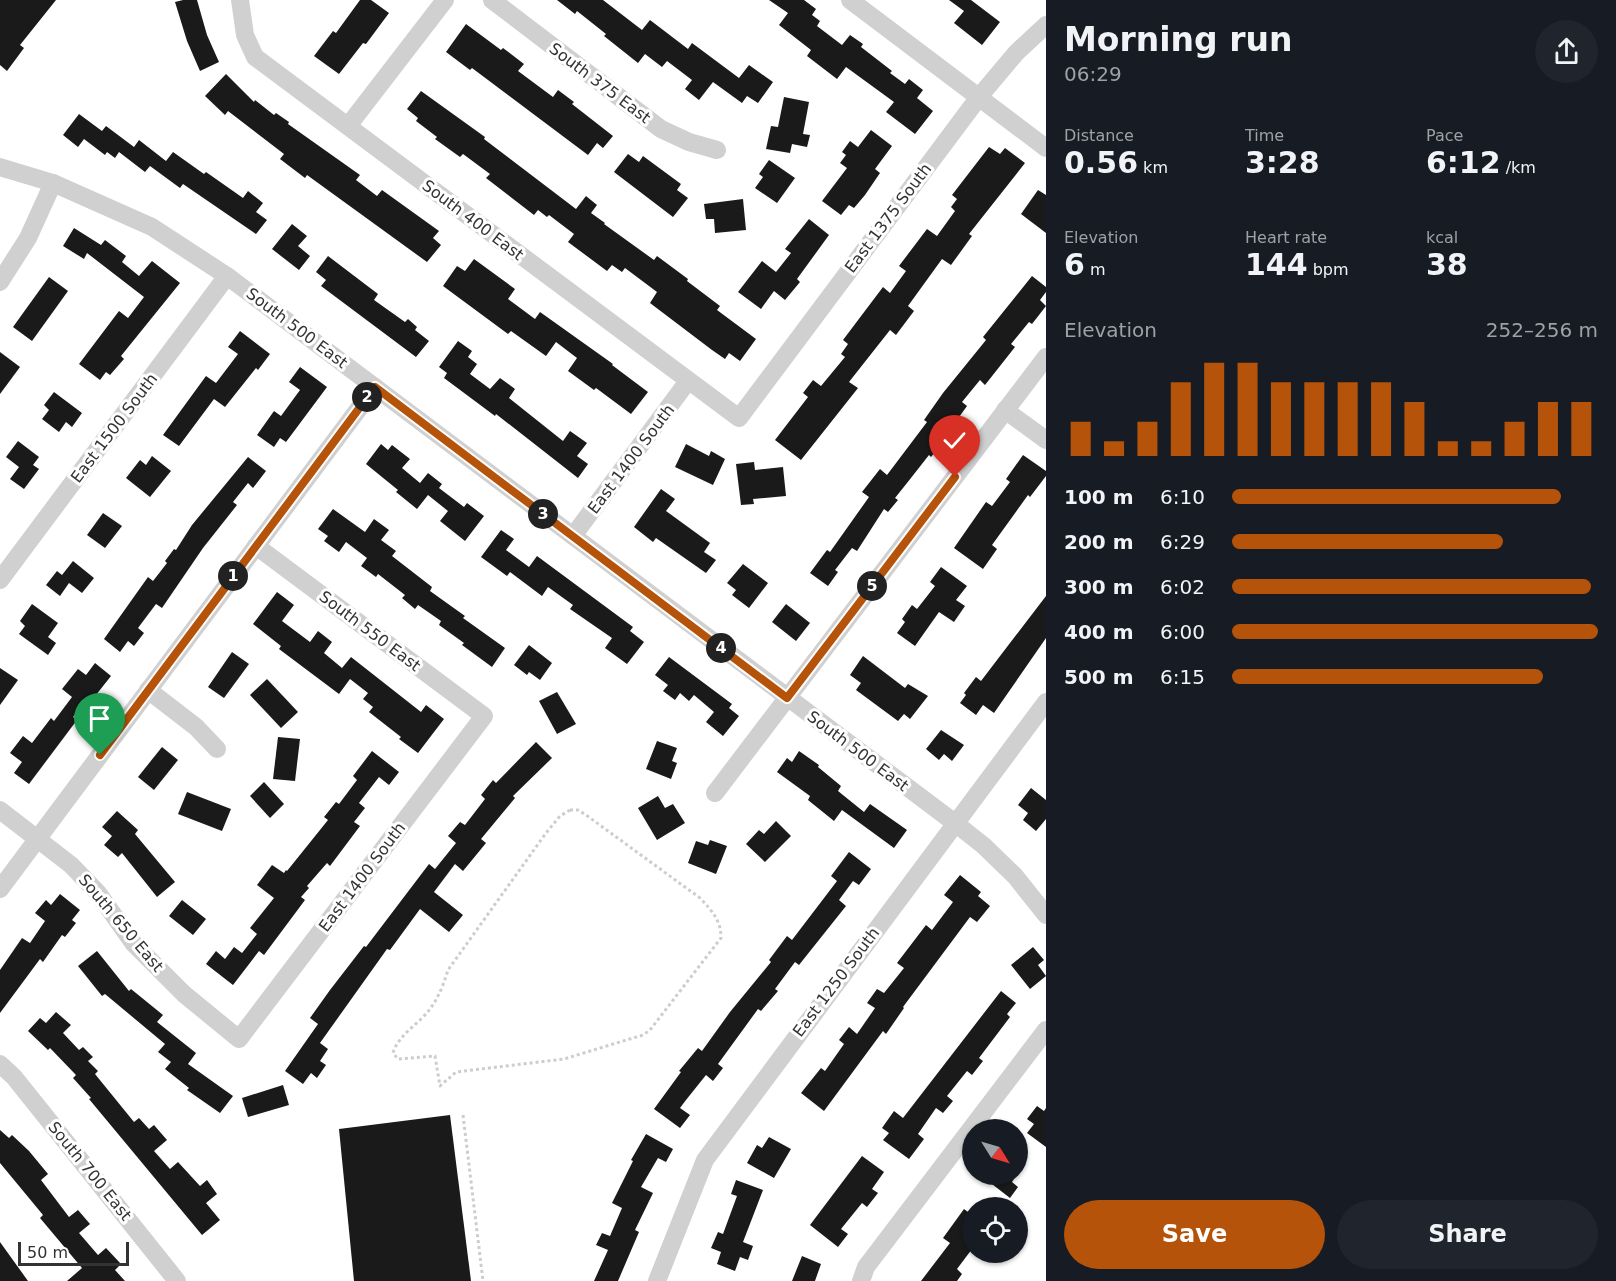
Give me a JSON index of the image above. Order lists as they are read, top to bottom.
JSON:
{
  "streets": {
    "street": [
      "South 375 East",
      "East 1375 South",
      "South 400 East",
      "South 500 East",
      "East 1500 South",
      "East 1400 South",
      "South 550 East",
      "South 650 East",
      "East 1250 South",
      "South 700 East"
    ]
  },
  "crossings": [
    ["East 1375 South", "South 400 East"],
    ["South 400 East", "East 1400 South"],
    ["South 500 East", "East 1500 South"],
    ["South 500 East", "East 1400 South"],
    ["South 500 East", "East 1250 South"],
    ["East 1400 South", "South 550 East"],
    ["East 1400 South", "South 650 East"]
  ],
  "scale_bar": "50 m",
  "north": "bottom right",
  "page": {
    "heading": ["Morning run", "06:29"],
    "stats": [
      ["Distance", "0.56 km"],
      ["Time", "3:28"],
      ["Pace", "6:12 /km"],
      ["Elevation", "6 m"],
      ["Heart rate", "144 bpm"],
      ["kcal", "38"]
    ],
    "chart": ["Elevation", "252–256 m"],
    "pins": [
      "2",
      "3",
      "1",
      "5",
      "4"
    ],
    "list": [
      {
        "name": "100 m",
        "note": "6:10"
      },
      {
        "name": "200 m",
        "note": "6:29"
      },
      {
        "name": "300 m",
        "note": "6:02"
      },
      {
        "name": "400 m",
        "note": "6:00"
      },
      {
        "name": "500 m",
        "note": "6:15"
      }
    ],
    "buttons": ["Save", "Share"],
    "scale": "50 m"
  }
}
